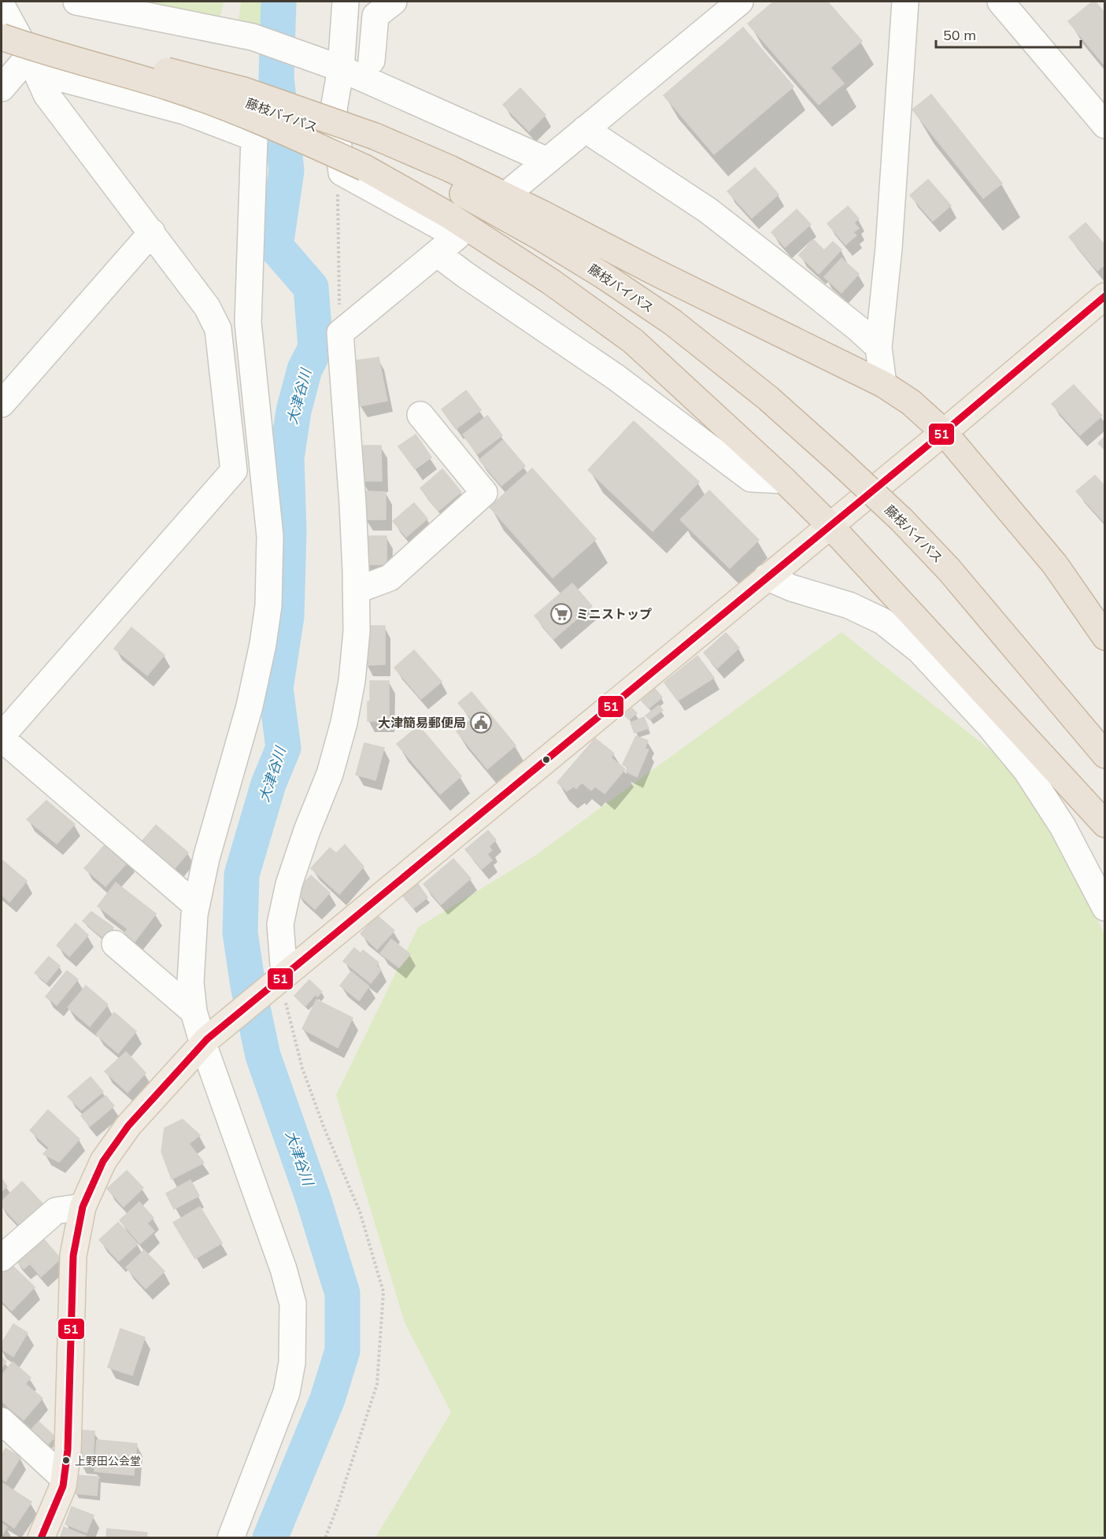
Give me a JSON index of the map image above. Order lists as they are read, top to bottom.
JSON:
{
  "streets": {
    "highway": ["藤枝バイパス"]
  },
  "water": ["大津谷川"],
  "places": {
    "supermarket": ["ミニストップ"],
    "public building": ["大津簡易郵便局"],
    "other": ["上野田公会堂"]
  },
  "lines": ["transit line 51"],
  "scale_bar": "50 m"
}
